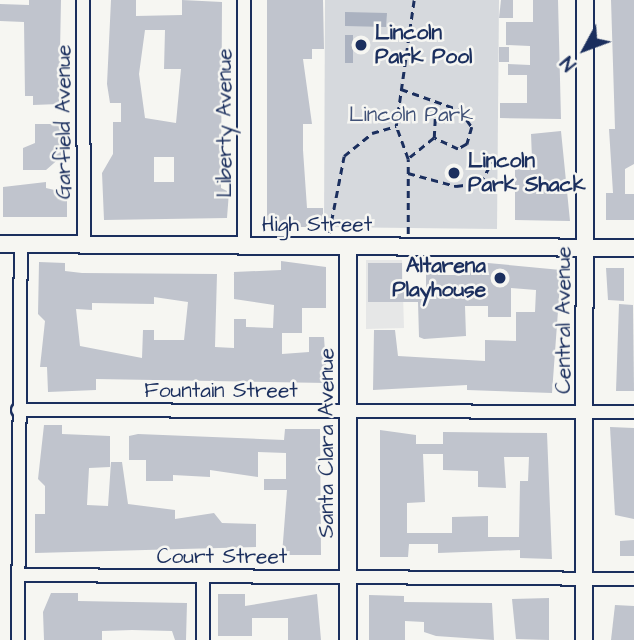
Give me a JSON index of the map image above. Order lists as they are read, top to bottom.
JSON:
{
  "streets": {
    "street": [
      "Garfield Avenue",
      "Liberty Avenue",
      "High Street",
      "Central Avenue",
      "Fountain Street",
      "Santa Clara Avenue",
      "Court Street"
    ]
  },
  "crossings": [
    ["Garfield Avenue", "High Street"],
    ["Liberty Avenue", "High Street"],
    ["High Street", "Central Avenue"],
    ["High Street", "Santa Clara Avenue"],
    ["Central Avenue", "Fountain Street"],
    ["Central Avenue", "Court Street"],
    ["Fountain Street", "Santa Clara Avenue"],
    ["Santa Clara Avenue", "Court Street"]
  ],
  "parks": ["Lincoln Park"],
  "places": ["Lincoln Park Pool", "Lincoln Park Shack", "Altarena Playhouse"],
  "north": "bottom left"
}
